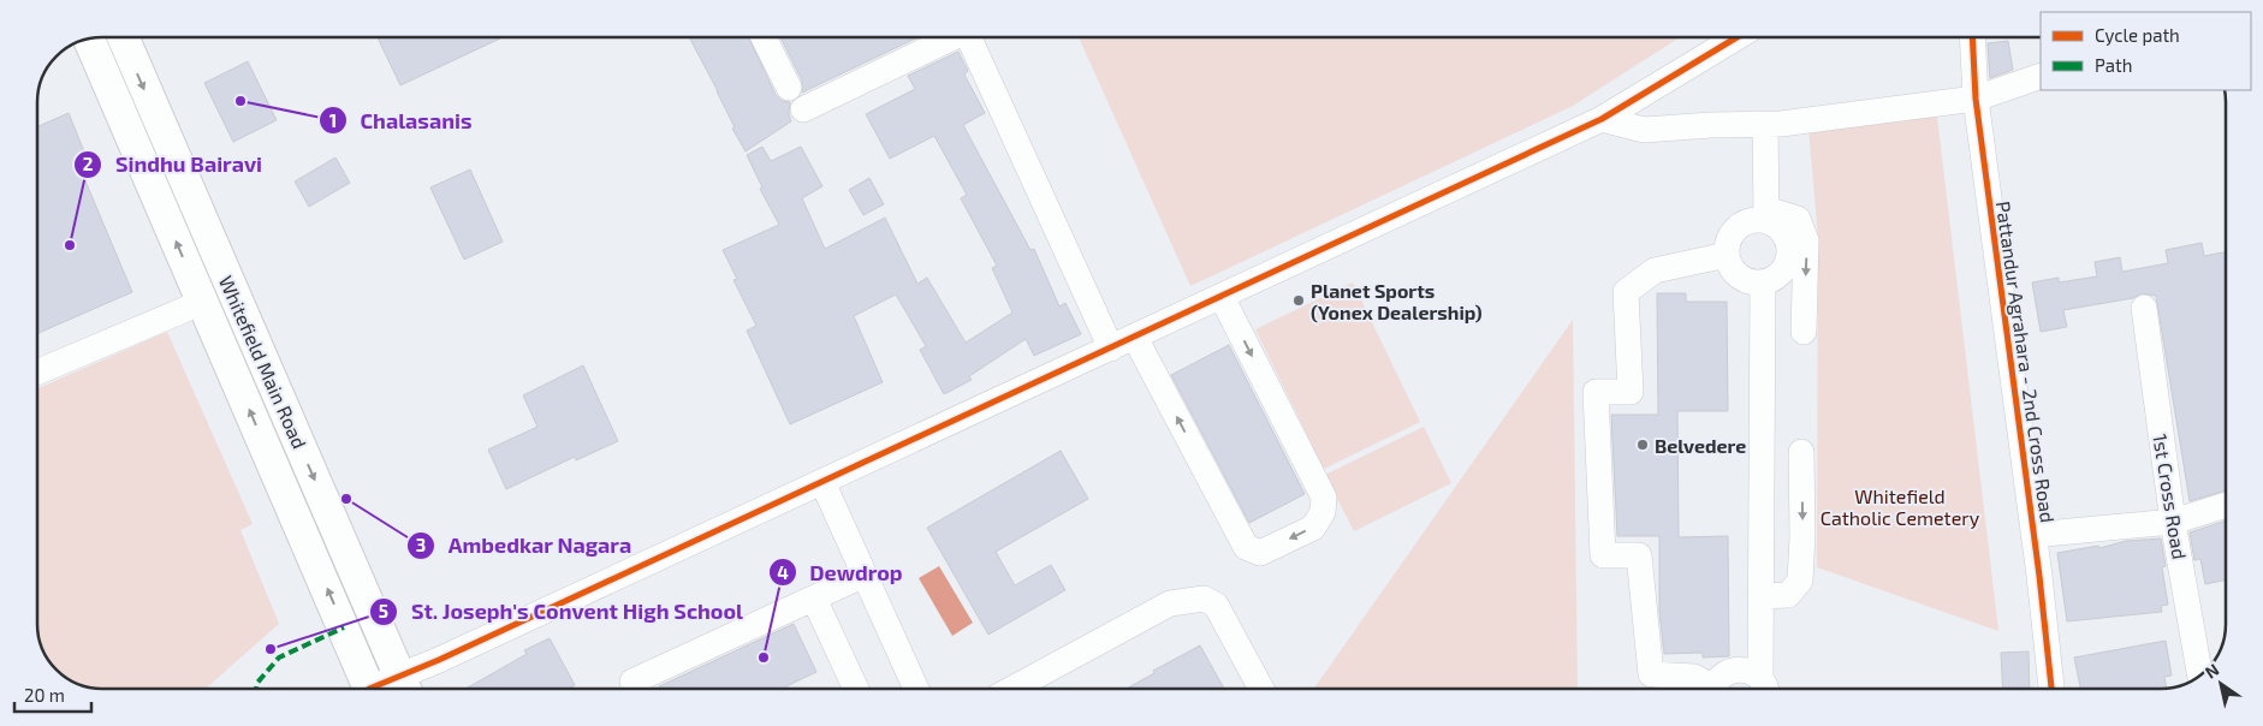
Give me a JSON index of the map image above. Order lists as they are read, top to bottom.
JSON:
{
  "streets": {
    "main road": ["Whitefield Main Road"],
    "street": ["Pattandur Agrahara - 2nd Cross Road", "1st Cross Road"]
  },
  "parks": ["Whitefield Catholic Cemetery"],
  "places": [
    "Chalasanis",
    "Sindhu Bairavi",
    "Planet Sports (Yonex Dealership)",
    "Belvedere",
    "Ambedkar Nagara",
    "St. Joseph's Convent High School",
    "Dewdrop"
  ],
  "legend": ["Cycle path", "Path"],
  "scale_bar": "20 m",
  "north": "top left"
}
